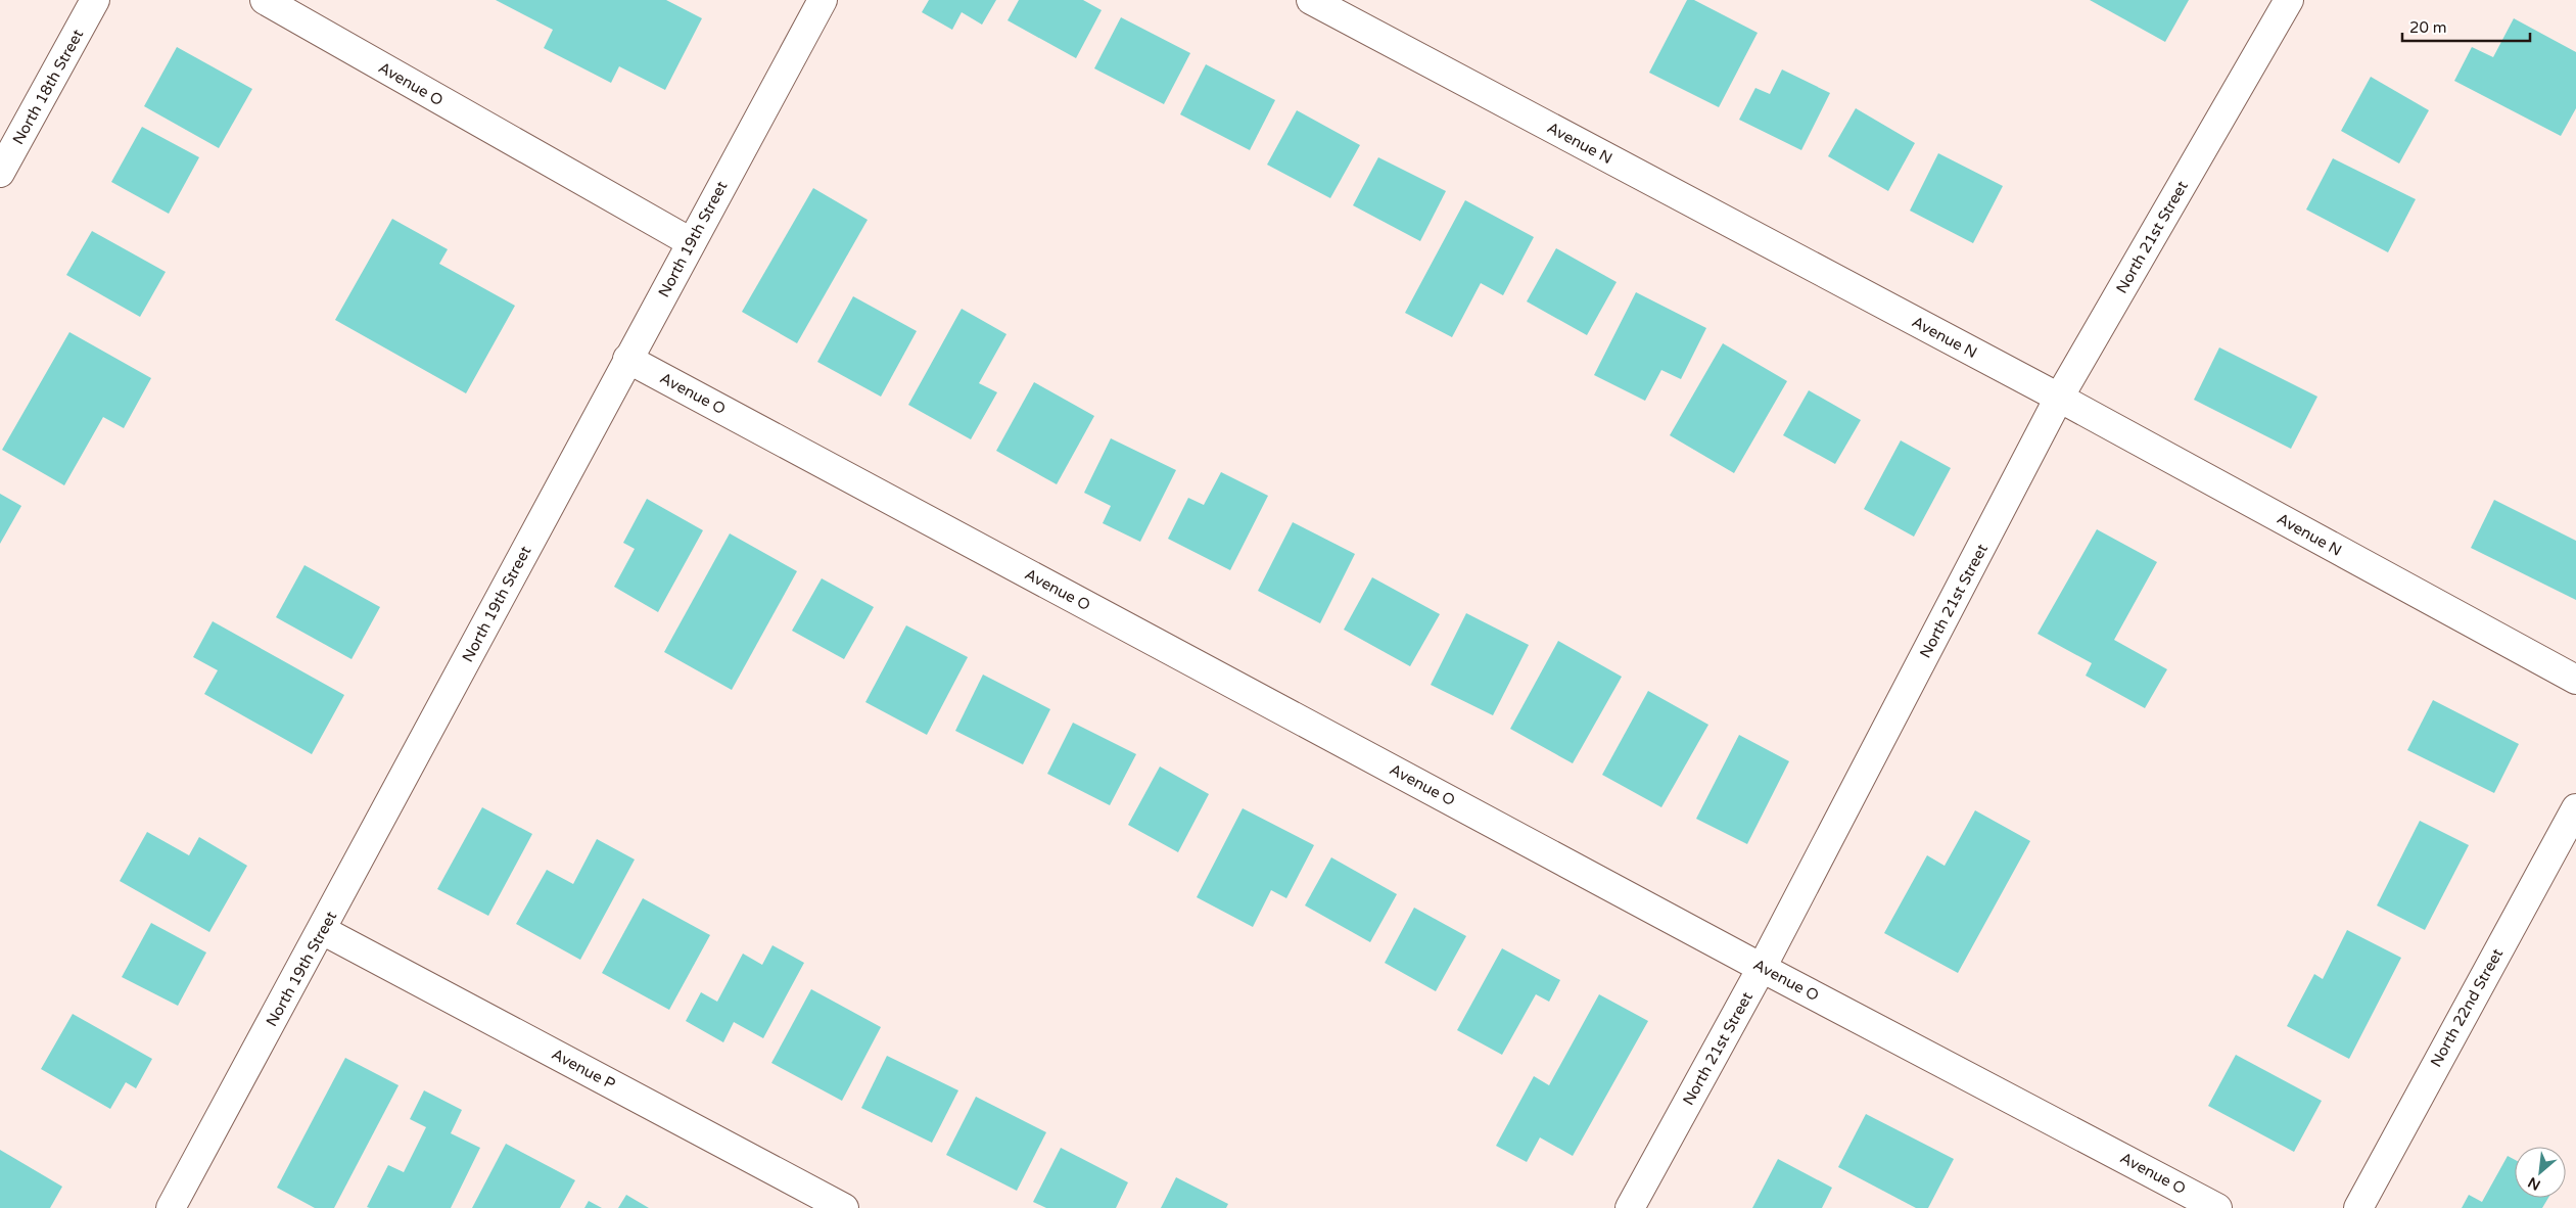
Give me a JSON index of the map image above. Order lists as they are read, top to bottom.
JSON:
{
  "streets": {
    "street": [
      "Avenue O",
      "North 18th Street",
      "Avenue N",
      "North 21st Street",
      "North 19th Street",
      "North 22nd Street",
      "Avenue P"
    ]
  },
  "crossings": [
    ["Avenue O", "North 21st Street"],
    ["Avenue O", "North 19th Street"],
    ["Avenue N", "North 21st Street"],
    ["North 19th Street", "Avenue P"]
  ],
  "scale_bar": "20 m",
  "north": "bottom left"
}
